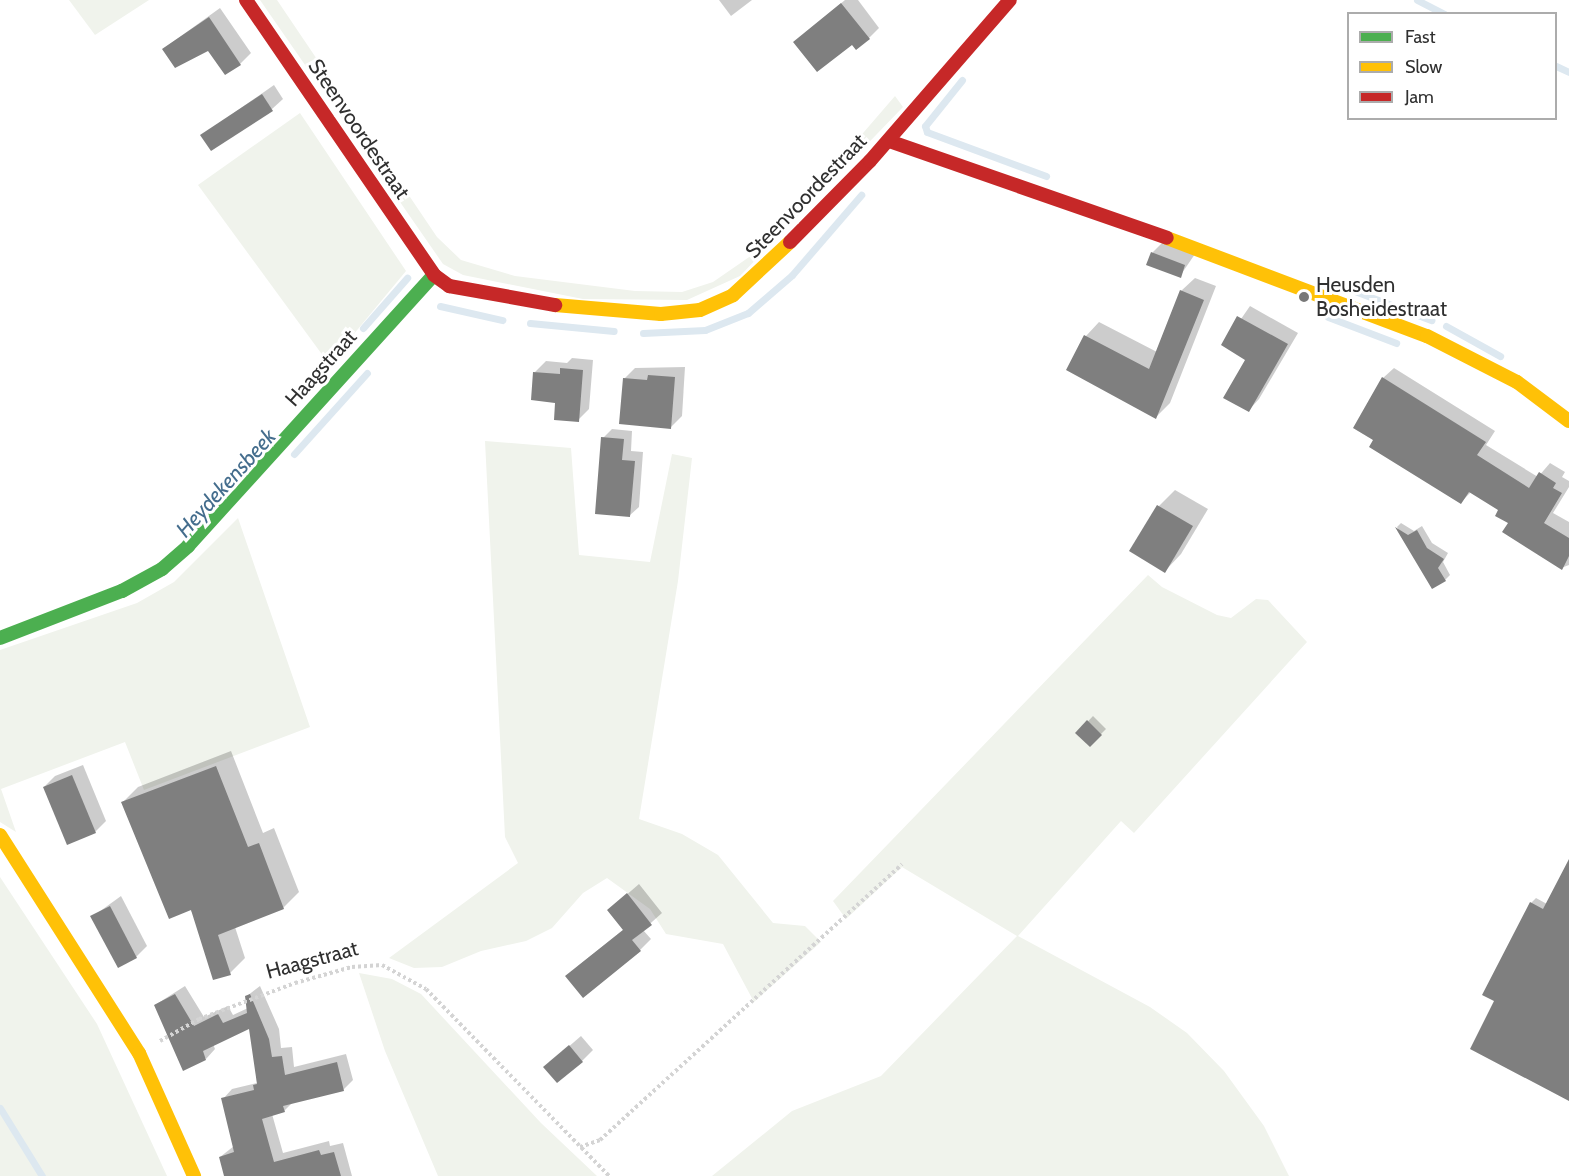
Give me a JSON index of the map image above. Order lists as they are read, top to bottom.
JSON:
{
  "streets": {
    "street": ["Steenvoordestraat", "Haagstraat"]
  },
  "crossings": [
    ["Steenvoordestraat", "Haagstraat"]
  ],
  "water": ["Heydekensbeek"],
  "places": ["Heusden Bosheidestraat"],
  "legend": ["Fast", "Slow", "Jam"]
}
